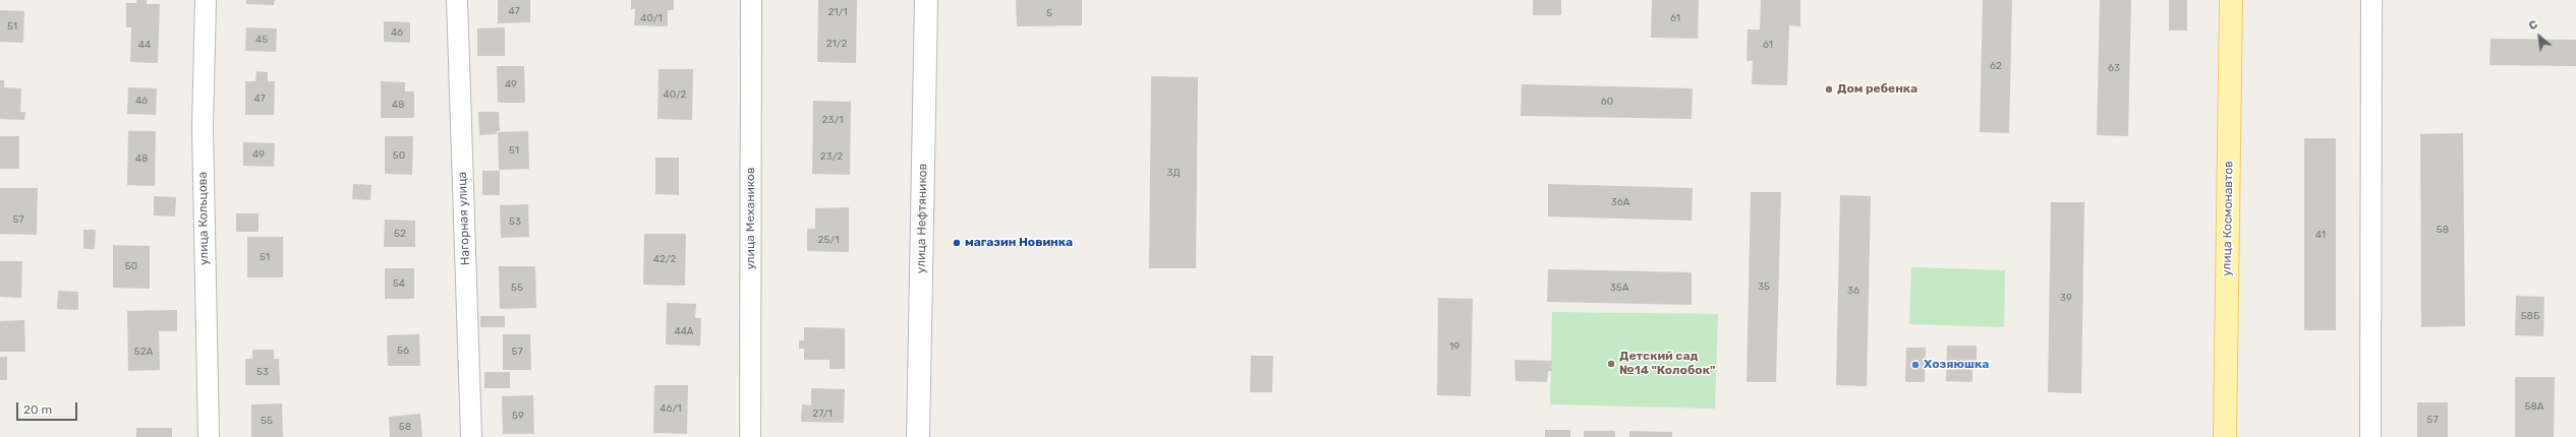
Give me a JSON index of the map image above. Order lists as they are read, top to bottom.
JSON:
{
  "streets": {
    "main road": ["улица Нефтяников", "улица Космонавтов"],
    "street": ["улица Кольцова", "Нагорная улица", "улица Механиков"]
  },
  "places": [
    "Дом ребенка",
    "магазин Новинка",
    "Детский сад №14 \"Колобок\"",
    "Хозяюшка"
  ],
  "house_numbers": [
    "47",
    "21/1",
    "5",
    "40/1",
    "61",
    "51",
    "46",
    "45",
    "21/2",
    "44",
    "61",
    "62",
    "63",
    "49",
    "40/2",
    "47",
    "46",
    "60",
    "48",
    "23/1",
    "51",
    "49",
    "50",
    "23/2",
    "48",
    "3Д",
    "36А",
    "57",
    "53",
    "58",
    "52",
    "41",
    "25/1",
    "51",
    "42/2",
    "50",
    "54",
    "35",
    "55",
    "35А",
    "36",
    "39",
    "58Б",
    "44А",
    "19",
    "56",
    "52А",
    "57",
    "53",
    "58А",
    "46/1",
    "27/1",
    "59",
    "57",
    "55",
    "58"
  ],
  "scale_bar": "20 m",
  "north": "top left"
}
